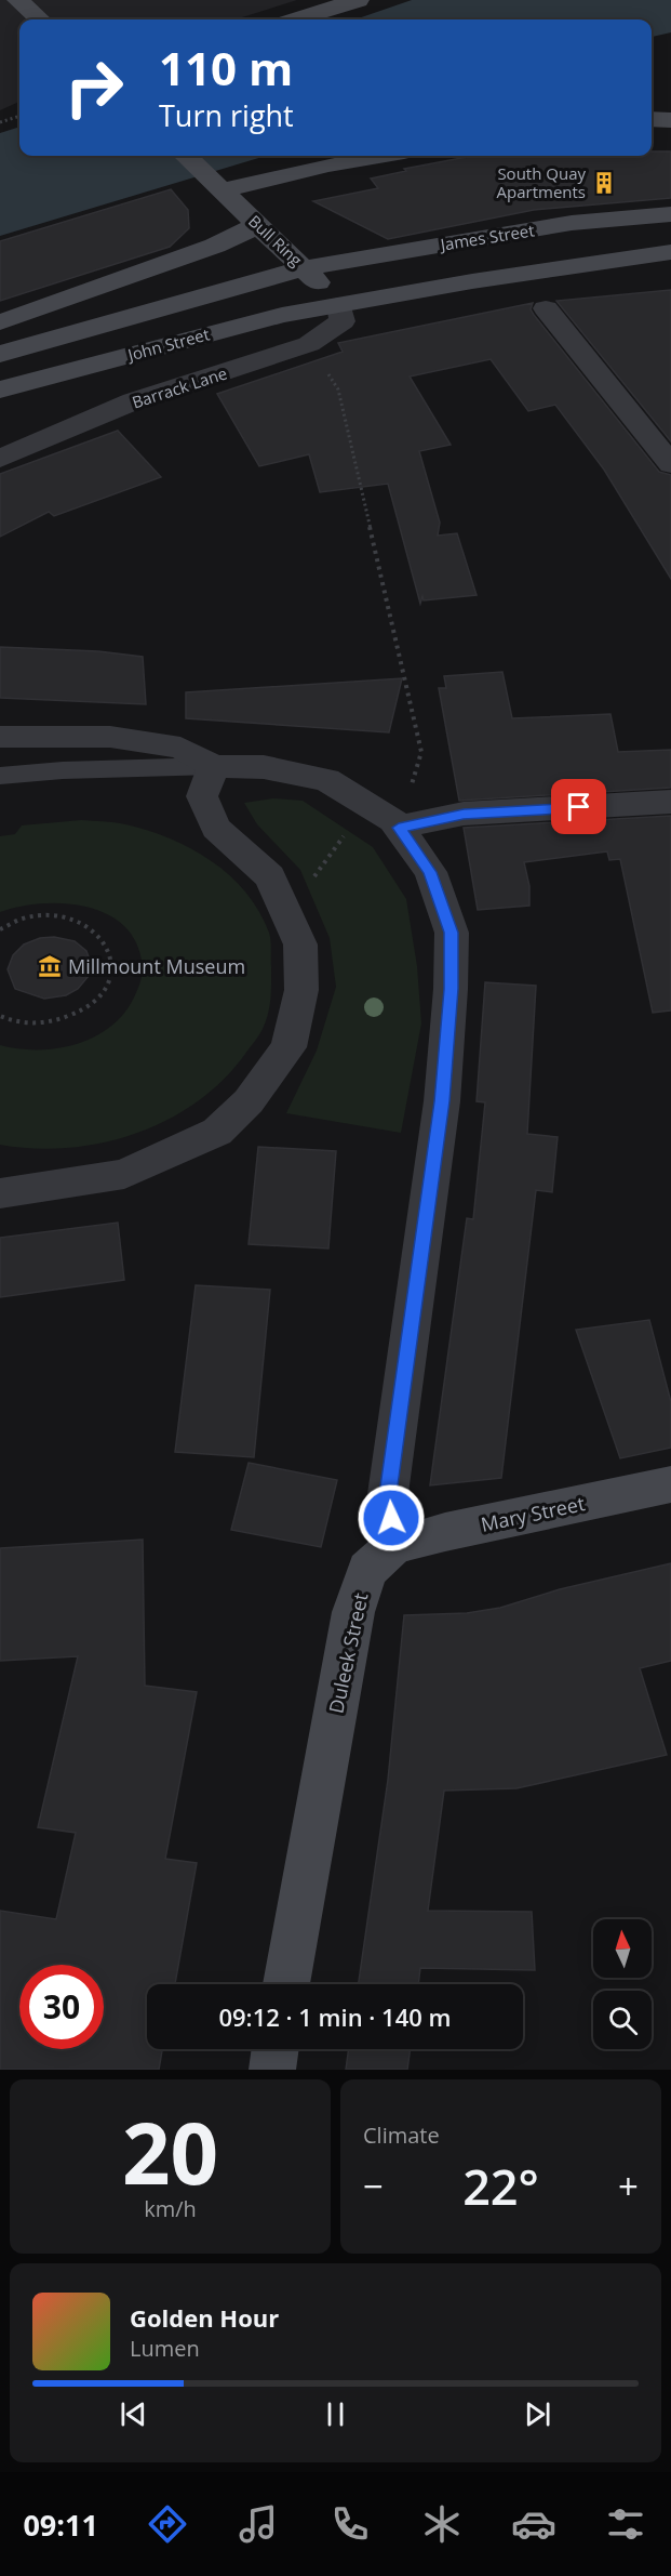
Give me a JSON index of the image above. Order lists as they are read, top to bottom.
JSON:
{
  "streets": {
    "main road": [
      "James Street",
      "Bull Ring",
      "John Street",
      "Mary Street",
      "Duleek Street"
    ],
    "street": ["Barrack Lane"]
  },
  "crossings": [
    ["James Street", "Bull Ring"],
    ["James Street", "John Street"],
    ["Bull Ring", "John Street"],
    ["Bull Ring", "Barrack Lane"],
    ["John Street", "Barrack Lane"],
    ["Mary Street", "Duleek Street"]
  ],
  "places": {
    "building": ["South Quay Apartments"],
    "museum": ["Millmount Museum"]
  },
  "north": "top",
  "page": {
    "turn": ["110 m", "Turn right"],
    "limit": "30",
    "trip": "09:12 · 1 min · 140 m",
    "tile": [
      ["20", "km/h"],
      "Climate"
    ],
    "heat": ["−", "22°", "+"],
    "song": ["Golden Hour", "Lumen"],
    "tabs": "09:11"
  }
}
